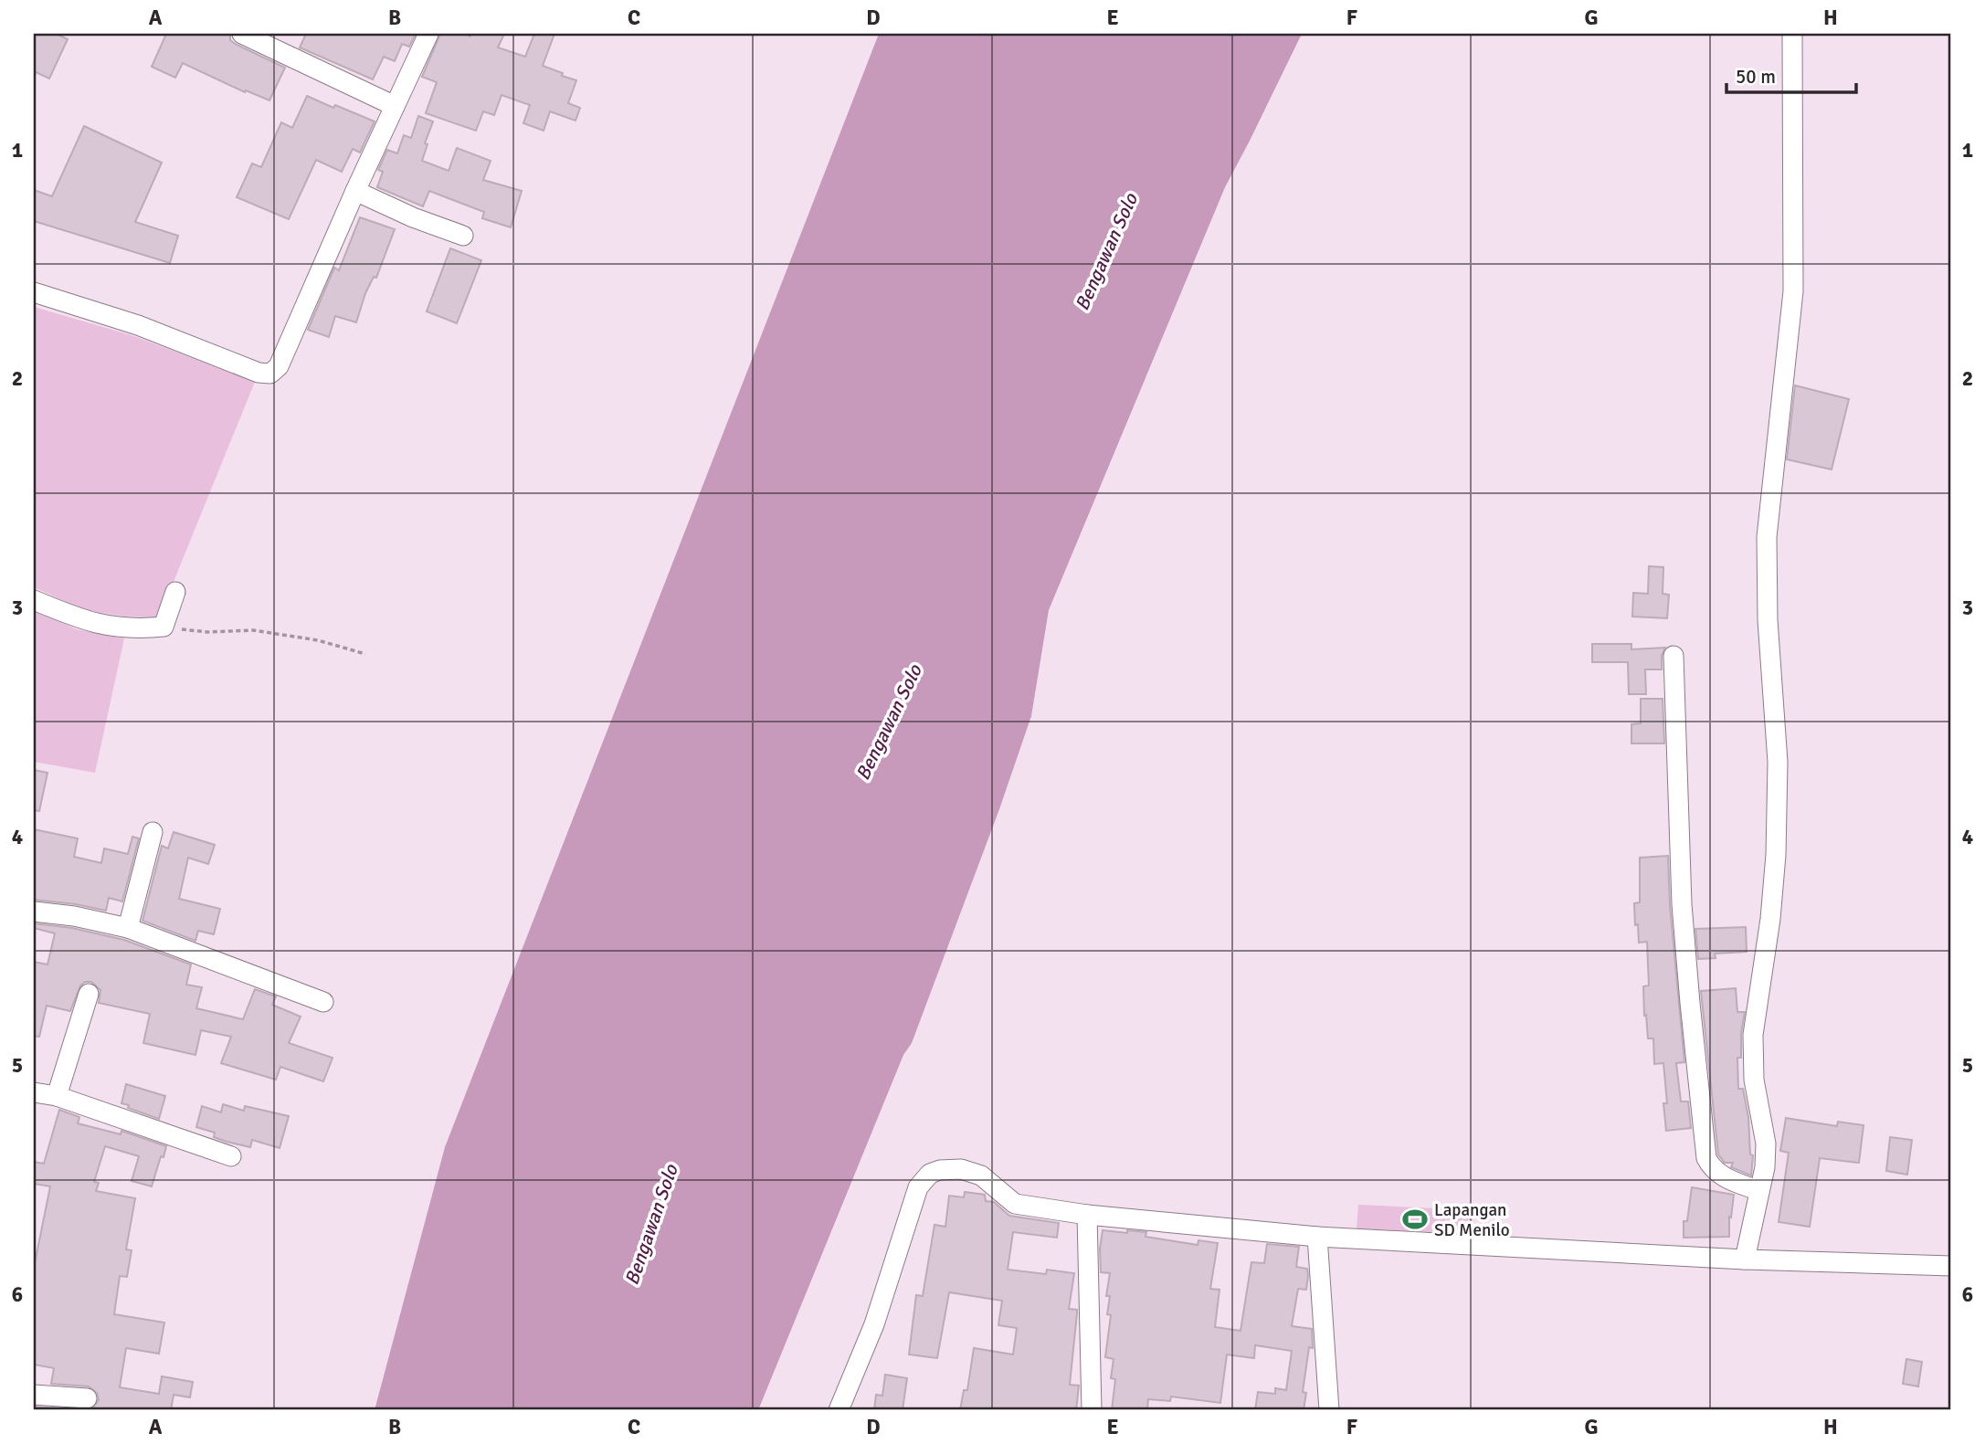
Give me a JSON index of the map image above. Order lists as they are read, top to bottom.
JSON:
{
  "water": ["Bengawan Solo"],
  "places": {
    "sports": ["Lapangan SD Menilo"]
  },
  "scale_bar": "50 m",
  "grid": {
    "columns": [
      "A",
      "B",
      "C",
      "D",
      "E",
      "F",
      "G",
      "H"
    ],
    "rows": [
      "1",
      "2",
      "3",
      "4",
      "5",
      "6"
    ]
  }
}
